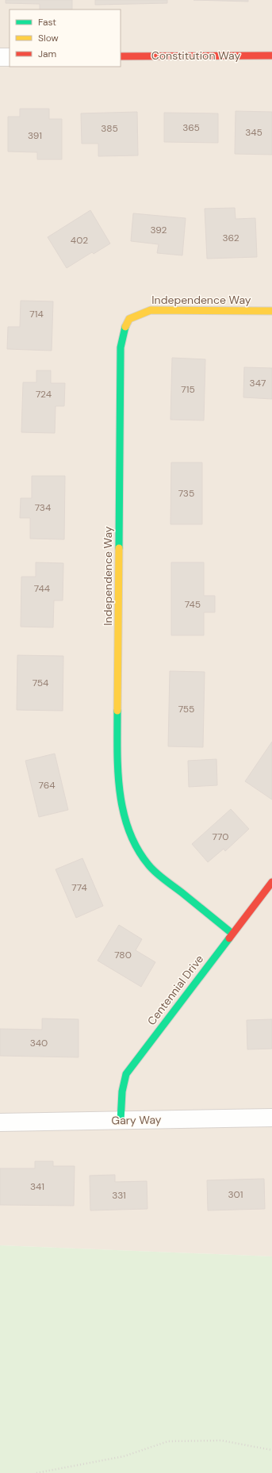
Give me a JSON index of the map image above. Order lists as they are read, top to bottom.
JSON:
{
  "streets": {
    "street": [
      "Constitution Way",
      "Independence Way",
      "Centennial Drive",
      "Gary Way"
    ]
  },
  "crossings": [
    ["Independence Way", "Centennial Drive"],
    ["Centennial Drive", "Gary Way"]
  ],
  "house_numbers": [
    "365",
    "385",
    "345",
    "391",
    "392",
    "362",
    "402",
    "714",
    "347",
    "715",
    "724",
    "735",
    "734",
    "744",
    "745",
    "754",
    "755",
    "764",
    "770",
    "774",
    "780",
    "340",
    "341",
    "301",
    "331"
  ],
  "legend": ["Fast", "Slow", "Jam"]
}
